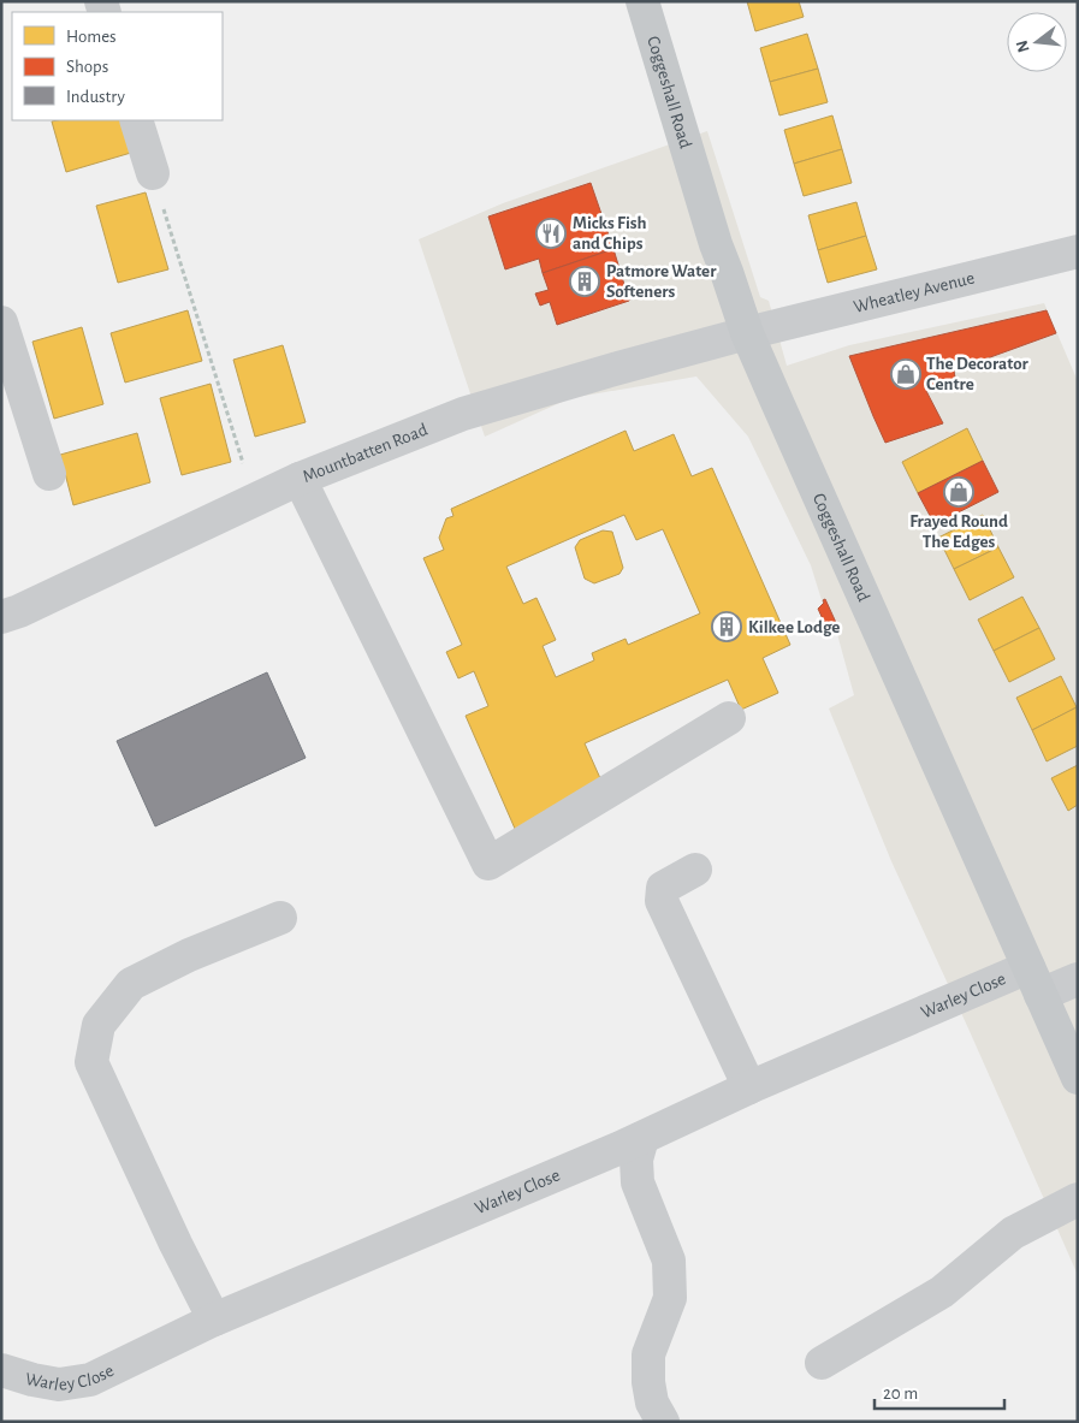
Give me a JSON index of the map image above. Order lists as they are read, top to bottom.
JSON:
{
  "streets": {
    "main road": ["Coggeshall Road"],
    "street": ["Wheatley Avenue", "Mountbatten Road", "Warley Close"]
  },
  "crossings": [
    ["Coggeshall Road", "Wheatley Avenue"],
    ["Coggeshall Road", "Mountbatten Road"],
    ["Coggeshall Road", "Warley Close"],
    ["Wheatley Avenue", "Mountbatten Road"]
  ],
  "places": {
    "restaurant": ["Micks Fish and Chips"],
    "building": ["Patmore Water Softeners", "Kilkee Lodge"],
    "shop": ["The Decorator Centre", "Frayed Round The Edges"]
  },
  "legend": ["Homes", "Shops", "Industry"],
  "scale_bar": "20 m",
  "north": "left"
}
